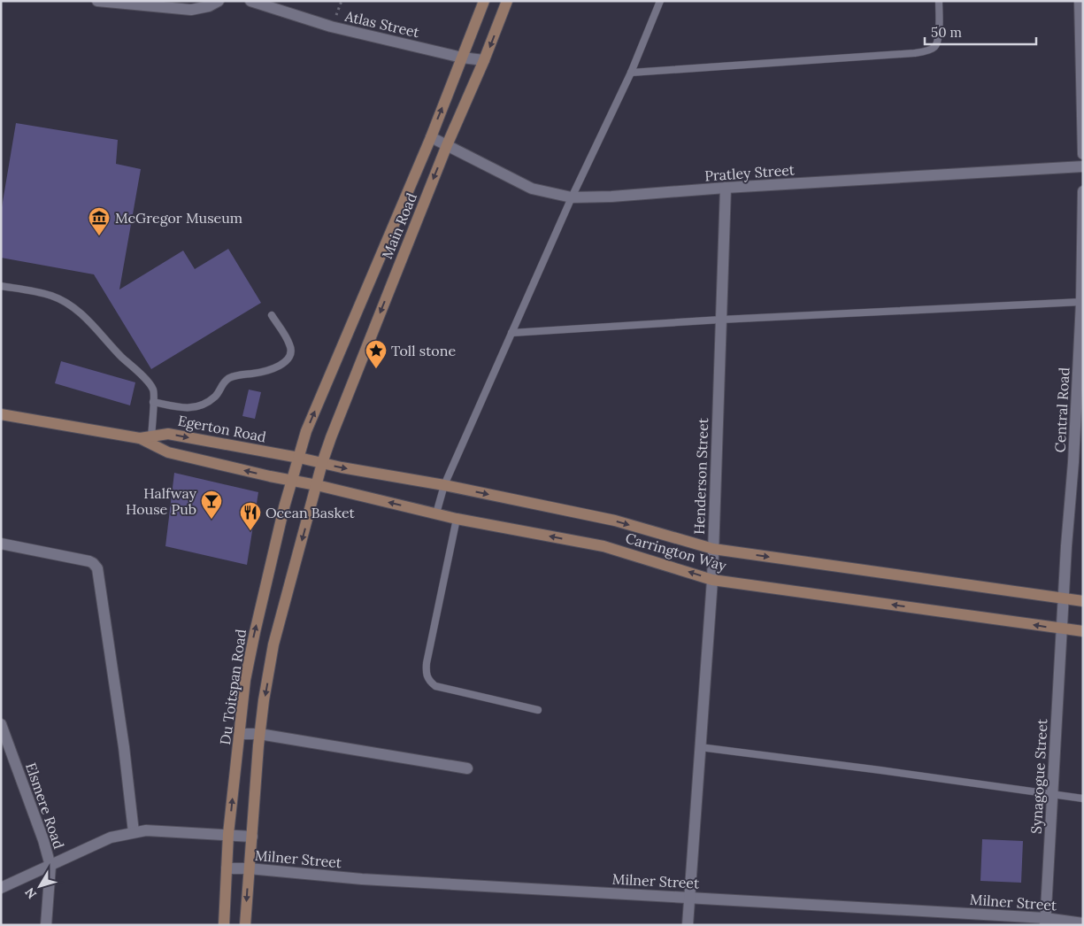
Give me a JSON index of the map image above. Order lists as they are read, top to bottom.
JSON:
{
  "streets": {
    "street": [
      "Atlas Street",
      "Pratley Street",
      "Main Road",
      "Central Road",
      "Egerton Road",
      "Henderson Street",
      "Carrington Way",
      "Du Toitspan Road",
      "Synagogue Street",
      "Elsmere Road",
      "Milner Street"
    ]
  },
  "crossings": [
    ["Atlas Street", "Main Road"],
    ["Pratley Street", "Main Road"],
    ["Pratley Street", "Henderson Street"],
    ["Main Road", "Egerton Road"],
    ["Main Road", "Carrington Way"],
    ["Main Road", "Du Toitspan Road"],
    ["Central Road", "Carrington Way"],
    ["Central Road", "Synagogue Street"],
    ["Egerton Road", "Carrington Way"],
    ["Egerton Road", "Du Toitspan Road"],
    ["Henderson Street", "Carrington Way"],
    ["Henderson Street", "Milner Street"],
    ["Carrington Way", "Du Toitspan Road"],
    ["Carrington Way", "Synagogue Street"],
    ["Du Toitspan Road", "Milner Street"],
    ["Synagogue Street", "Milner Street"]
  ],
  "places": {
    "museum": ["McGregor Museum"],
    "place": ["Toll stone"],
    "bar": ["Halfway House Pub"],
    "restaurant": ["Ocean Basket"]
  },
  "scale_bar": "50 m",
  "north": "bottom left"
}
